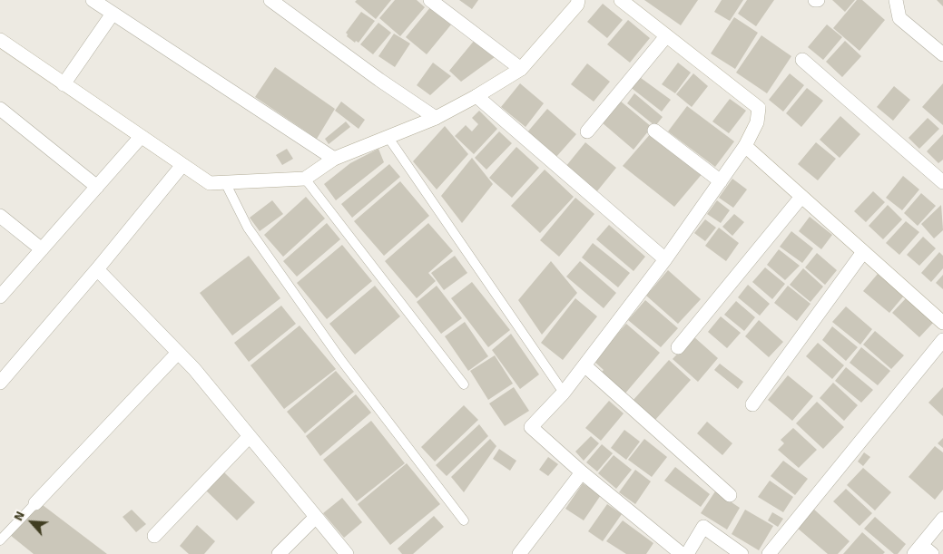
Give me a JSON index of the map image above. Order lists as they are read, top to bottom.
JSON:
{
  "north": "top left"
}
